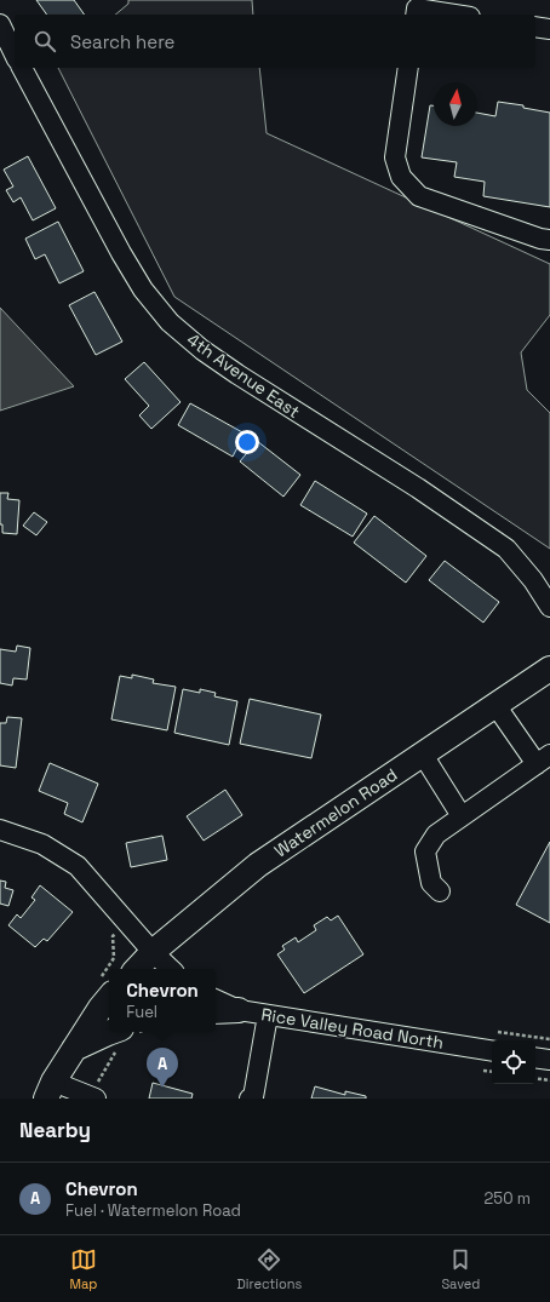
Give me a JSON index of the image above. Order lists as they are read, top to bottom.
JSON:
{
  "streets": {
    "main road": ["Watermelon Road"],
    "street": ["4th Avenue East", "Rice Valley Road North"]
  },
  "north": "top",
  "page": {
    "search": "Search here",
    "popup": ["Chevron", "Fuel"],
    "pins": "A",
    "heading": "Nearby",
    "list": [
      {
        "mark": "A",
        "name": "Chevron",
        "note": "Fuel · Watermelon Road",
        "value": "250 m"
      }
    ],
    "nav": ["Map", "Directions", "Saved"]
  }
}
